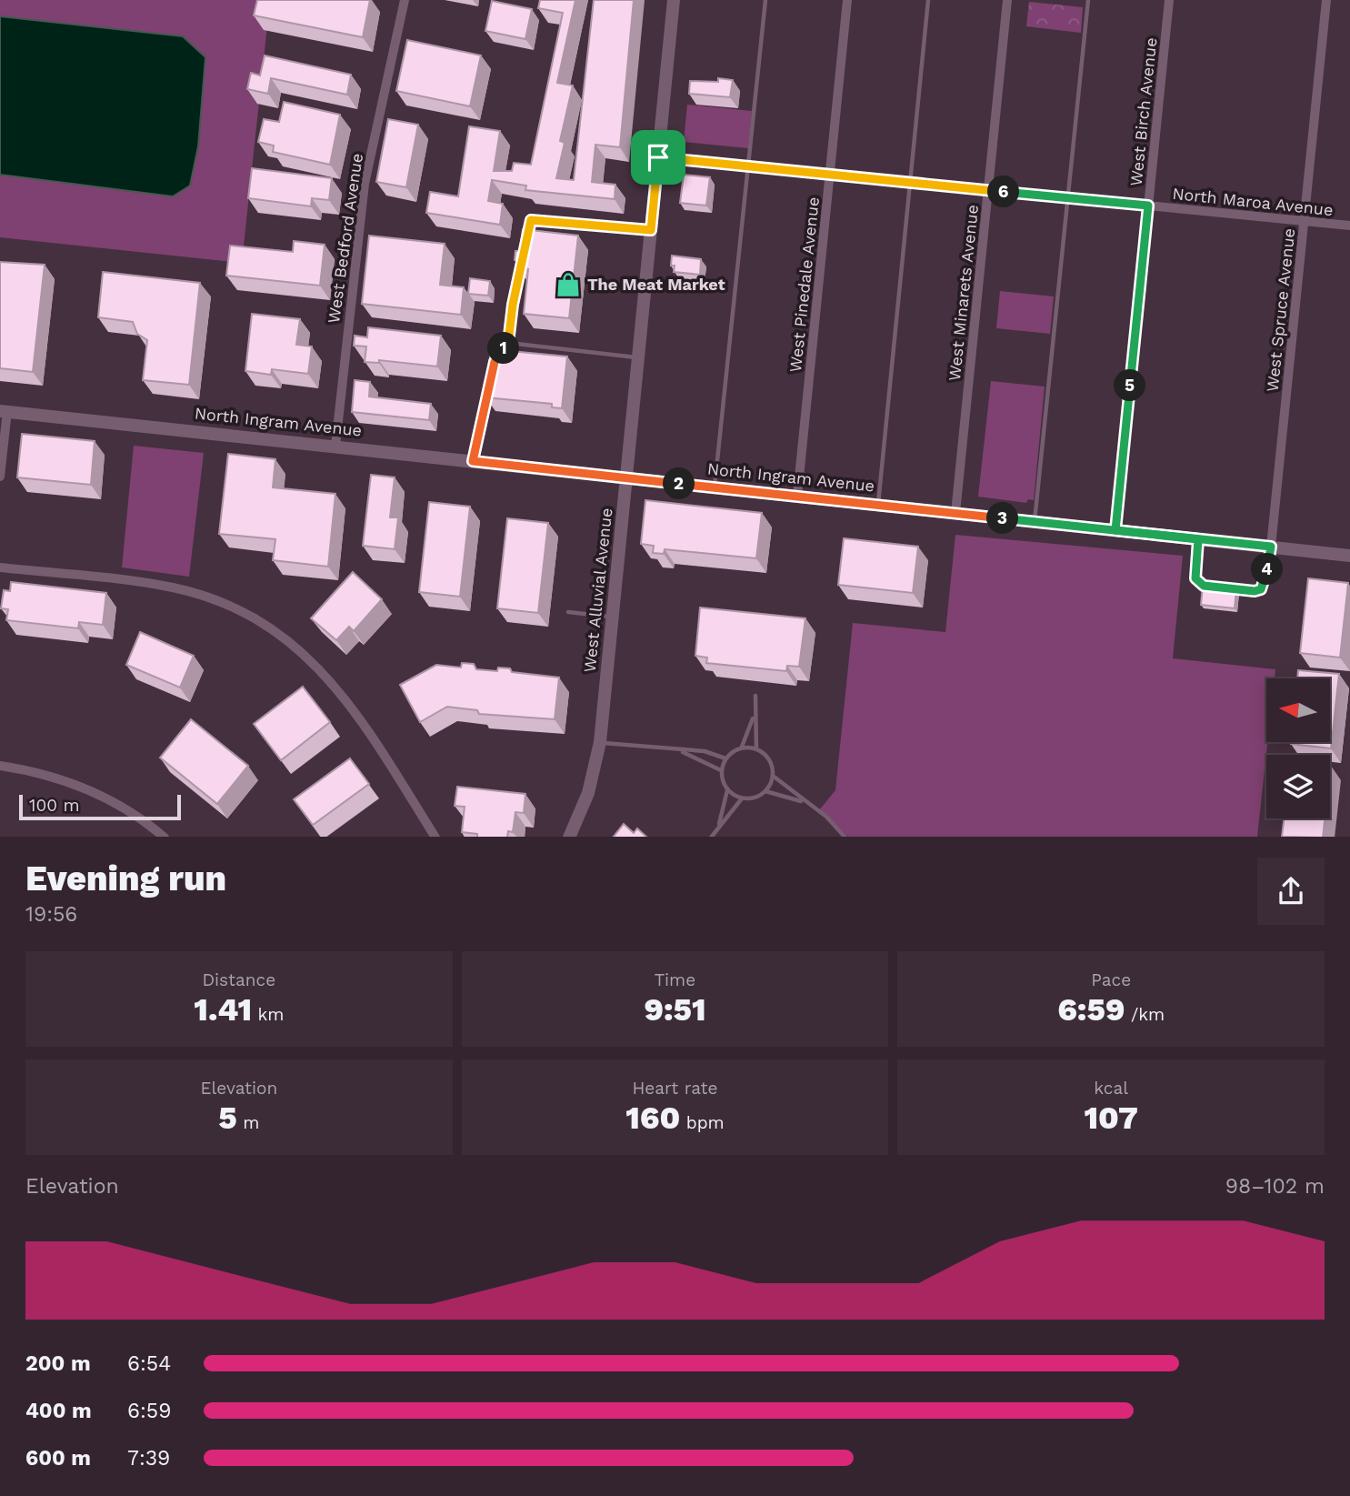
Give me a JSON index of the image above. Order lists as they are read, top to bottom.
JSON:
{
  "streets": {
    "street": [
      "West Birch Avenue",
      "North Maroa Avenue",
      "West Bedford Avenue",
      "West Pinedale Avenue",
      "West Minarets Avenue",
      "West Spruce Avenue",
      "North Ingram Avenue",
      "West Alluvial Avenue"
    ]
  },
  "crossings": [
    ["West Birch Avenue", "North Maroa Avenue"],
    ["West Birch Avenue", "North Ingram Avenue"],
    ["North Maroa Avenue", "West Pinedale Avenue"],
    ["North Maroa Avenue", "West Minarets Avenue"],
    ["North Maroa Avenue", "West Spruce Avenue"],
    ["North Maroa Avenue", "West Alluvial Avenue"],
    ["West Bedford Avenue", "North Ingram Avenue"],
    ["West Pinedale Avenue", "North Ingram Avenue"],
    ["West Minarets Avenue", "North Ingram Avenue"],
    ["West Spruce Avenue", "North Ingram Avenue"],
    ["North Ingram Avenue", "West Alluvial Avenue"]
  ],
  "places": {
    "shop": ["The Meat Market"]
  },
  "scale_bar": "100 m",
  "north": "left",
  "page": {
    "pins": [
      "6",
      "1",
      "5",
      "2",
      "3",
      "4"
    ],
    "scale": "100 m",
    "heading": ["Evening run", "19:56"],
    "stats": [
      ["Distance", "1.41 km"],
      ["Time", "9:51"],
      ["Pace", "6:59 /km"],
      ["Elevation", "5 m"],
      ["Heart rate", "160 bpm"],
      ["kcal", "107"]
    ],
    "chart": ["Elevation", "98–102 m"],
    "list": [
      {
        "name": "200 m",
        "note": "6:54"
      },
      {
        "name": "400 m",
        "note": "6:59"
      },
      {
        "name": "600 m",
        "note": "7:39"
      }
    ]
  }
}
